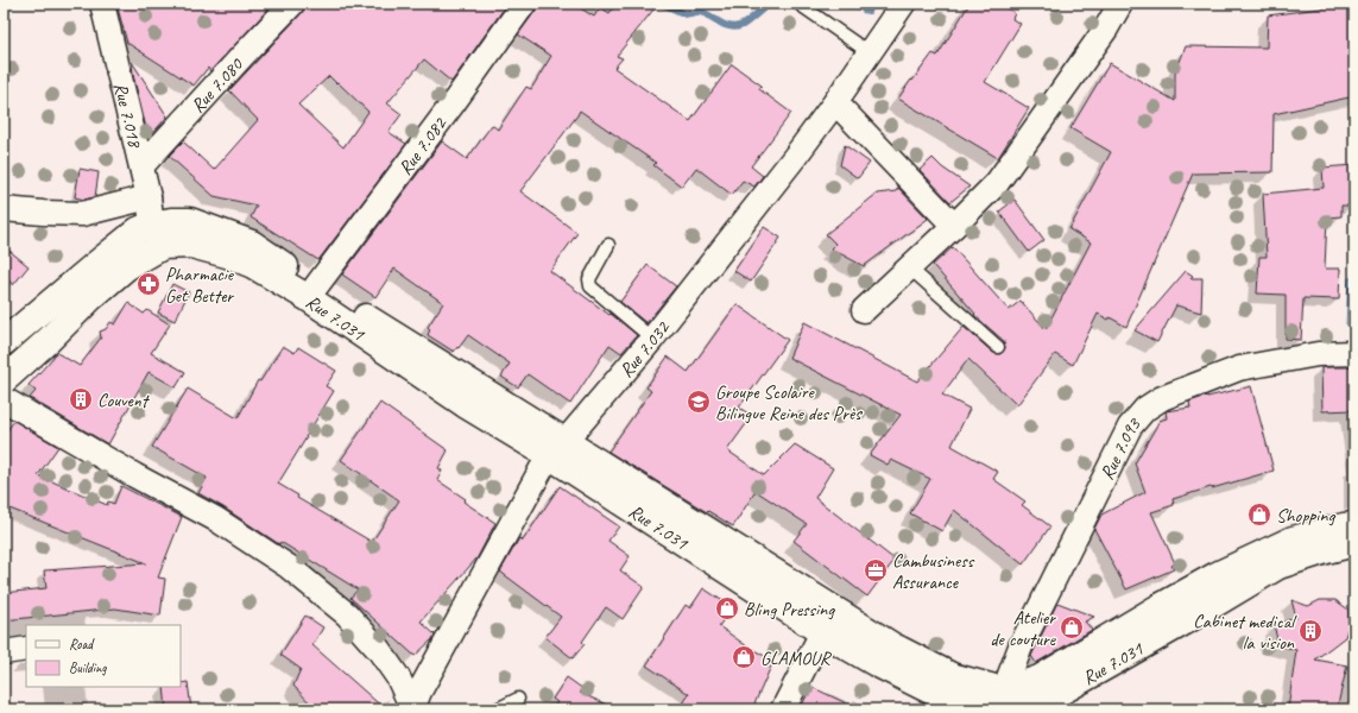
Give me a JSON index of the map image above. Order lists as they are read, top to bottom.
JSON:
{
  "streets": {
    "main road": ["Rue 7.031"],
    "street": [
      "Rue 7.080",
      "Rue 7.018",
      "Rue 7.082",
      "Rue 7.032",
      "Rue 7.093"
    ]
  },
  "crossings": [
    ["Rue 7.080", "Rue 7.018"],
    ["Rue 7.018", "Rue 7.031"],
    ["Rue 7.082", "Rue 7.031"],
    ["Rue 7.031", "Rue 7.032"],
    ["Rue 7.031", "Rue 7.093"]
  ],
  "places": {
    "pharmacy": ["Pharmacie Get Better"],
    "building": ["Couvent", "Cabinet medical la vision"],
    "school or university": ["Groupe Scolaire Bilingue Reine des Près"],
    "shop": [
      "Shopping",
      "Bling Pressing",
      "Atelier de couture",
      "GLAMOUR"
    ],
    "office": ["Cambusiness Assurance"]
  },
  "legend": ["Road", "Building"]
}
